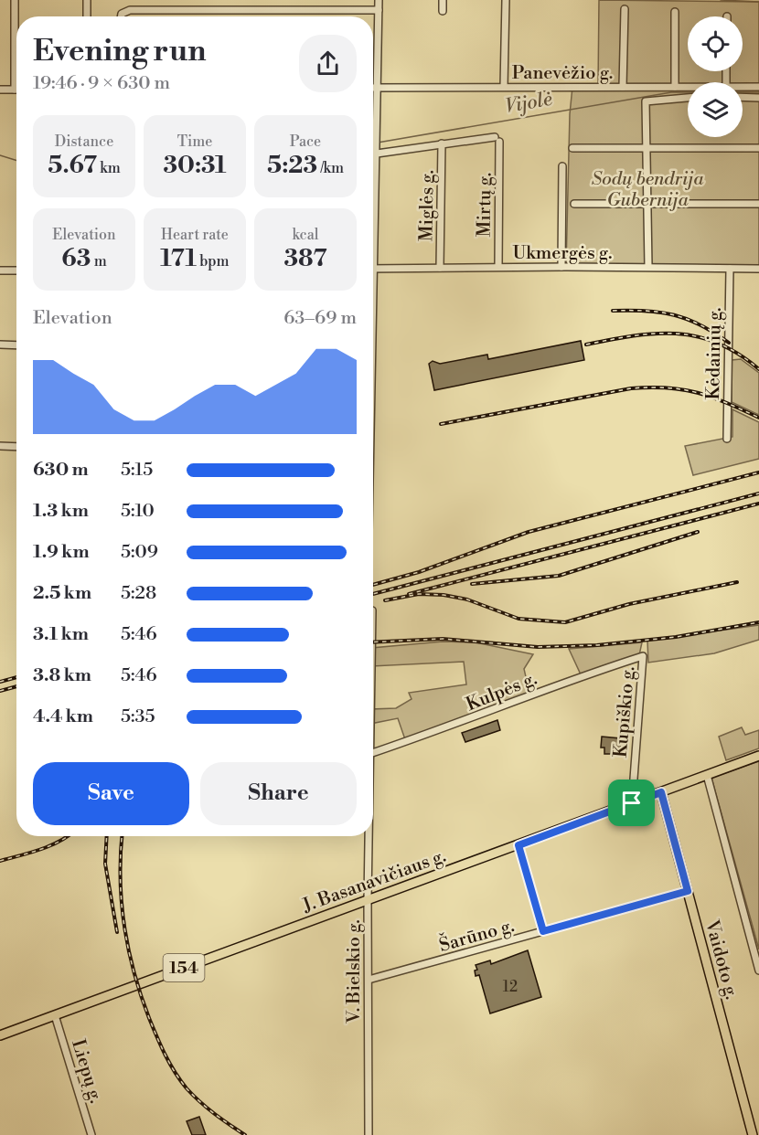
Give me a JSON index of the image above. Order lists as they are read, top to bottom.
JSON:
{
  "streets": {
    "main road": ["J. Basanavičiaus g.", "Vaidoto g.", "154"],
    "street": [
      "Panevėžio g.",
      "Mirtų g.",
      "Miglės g.",
      "Ukmergės g.",
      "Kėdainių g.",
      "Kulpės g.",
      "Kupiškio g.",
      "Šarūno g.",
      "V. Bielskio g.",
      "Liepų g."
    ]
  },
  "crossings": [
    ["Mirtų g.", "Miglės g."],
    ["Mirtų g.", "Ukmergės g."],
    ["Miglės g.", "Ukmergės g."],
    ["Ukmergės g.", "Kėdainių g."],
    ["Kulpės g.", "Kupiškio g."],
    ["Kupiškio g.", "J. Basanavičiaus g."],
    ["J. Basanavičiaus g.", "Vaidoto g."],
    ["J. Basanavičiaus g.", "V. Bielskio g."],
    ["J. Basanavičiaus g.", "Liepų g."],
    ["Šarūno g.", "Vaidoto g."],
    ["Šarūno g.", "V. Bielskio g."]
  ],
  "water": ["Vijolė"],
  "parks": ["Sodų bendrija Gubernija"],
  "house_numbers": ["12"],
  "page": {
    "heading": ["Evening run", "19:46 · 9 × 630 m"],
    "stats": [
      ["Distance", "5.67 km"],
      ["Time", "30:31"],
      ["Pace", "5:23 /km"],
      ["Elevation", "63 m"],
      ["Heart rate", "171 bpm"],
      ["kcal", "387"]
    ],
    "chart": ["Elevation", "63–69 m"],
    "list": [
      {
        "name": "630 m",
        "note": "5:15"
      },
      {
        "name": "1.3 km",
        "note": "5:10"
      },
      {
        "name": "1.9 km",
        "note": "5:09"
      },
      {
        "name": "2.5 km",
        "note": "5:28"
      },
      {
        "name": "3.1 km",
        "note": "5:46"
      },
      {
        "name": "3.8 km",
        "note": "5:46"
      },
      {
        "name": "4.4 km",
        "note": "5:35"
      }
    ],
    "buttons": ["Save", "Share"]
  }
}
